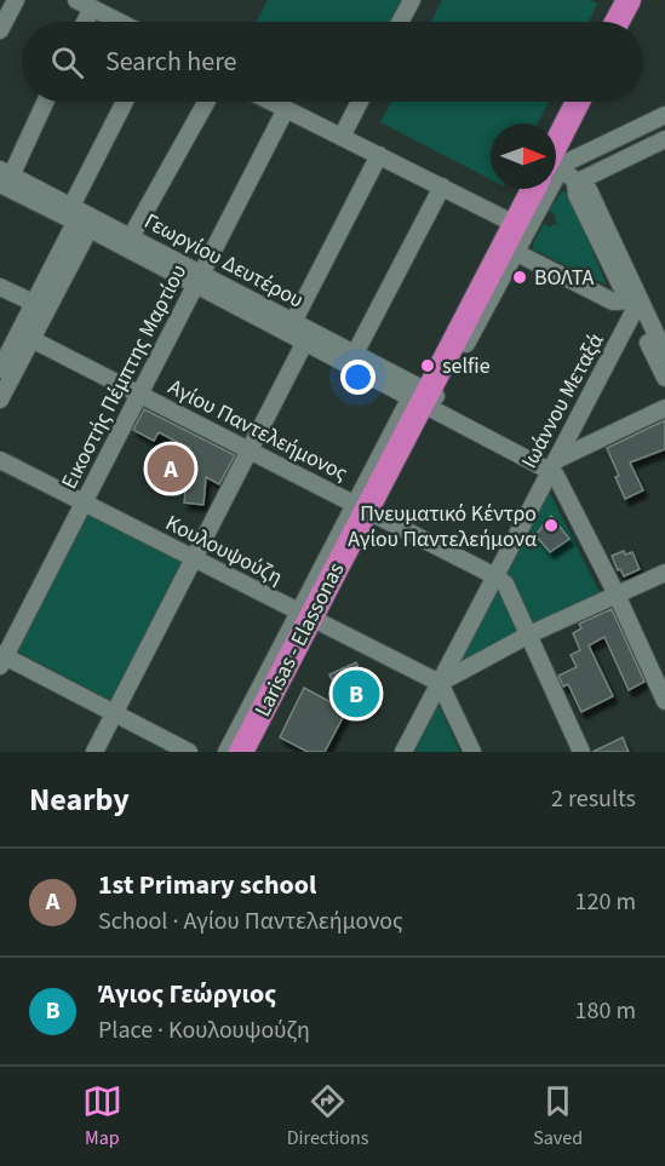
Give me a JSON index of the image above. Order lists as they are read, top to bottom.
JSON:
{
  "streets": {
    "highway": ["Larisas - Elassonas"],
    "street": [
      "Γεωργίου Δευτέρου",
      "Εικοστής Πέμπτης Μαρτίου",
      "Ιωάννου Μεταξά",
      "Αγίου Παντελεήμονος",
      "Κουλουψούζη"
    ]
  },
  "crossings": [
    ["Γεωργίου Δευτέρου", "Εικοστής Πέμπτης Μαρτίου"],
    ["Γεωργίου Δευτέρου", "Larisas - Elassonas"],
    ["Εικοστής Πέμπτης Μαρτίου", "Αγίου Παντελεήμονος"],
    ["Εικοστής Πέμπτης Μαρτίου", "Κουλουψούζη"],
    ["Ιωάννου Μεταξά", "Αγίου Παντελεήμονος"],
    ["Ιωάννου Μεταξά", "Κουλουψούζη"],
    ["Αγίου Παντελεήμονος", "Larisas - Elassonas"],
    ["Κουλουψούζη", "Larisas - Elassonas"]
  ],
  "places": ["ΒΟΛΤΑ", "selfie", "Πνευματικό Κέντρο Αγίου Παντελεήμονα"],
  "north": "right",
  "page": {
    "search": "Search here",
    "pins": ["A", "B"],
    "heading": ["Nearby", "2 results"],
    "list": [
      {
        "mark": "A",
        "name": "1st Primary school",
        "note": "School · Αγίου Παντελεήμονος",
        "value": "120 m"
      },
      {
        "mark": "B",
        "name": "Άγιος Γεώργιος",
        "note": "Place · Κουλουψούζη",
        "value": "180 m"
      }
    ],
    "nav": ["Map", "Directions", "Saved"]
  }
}
